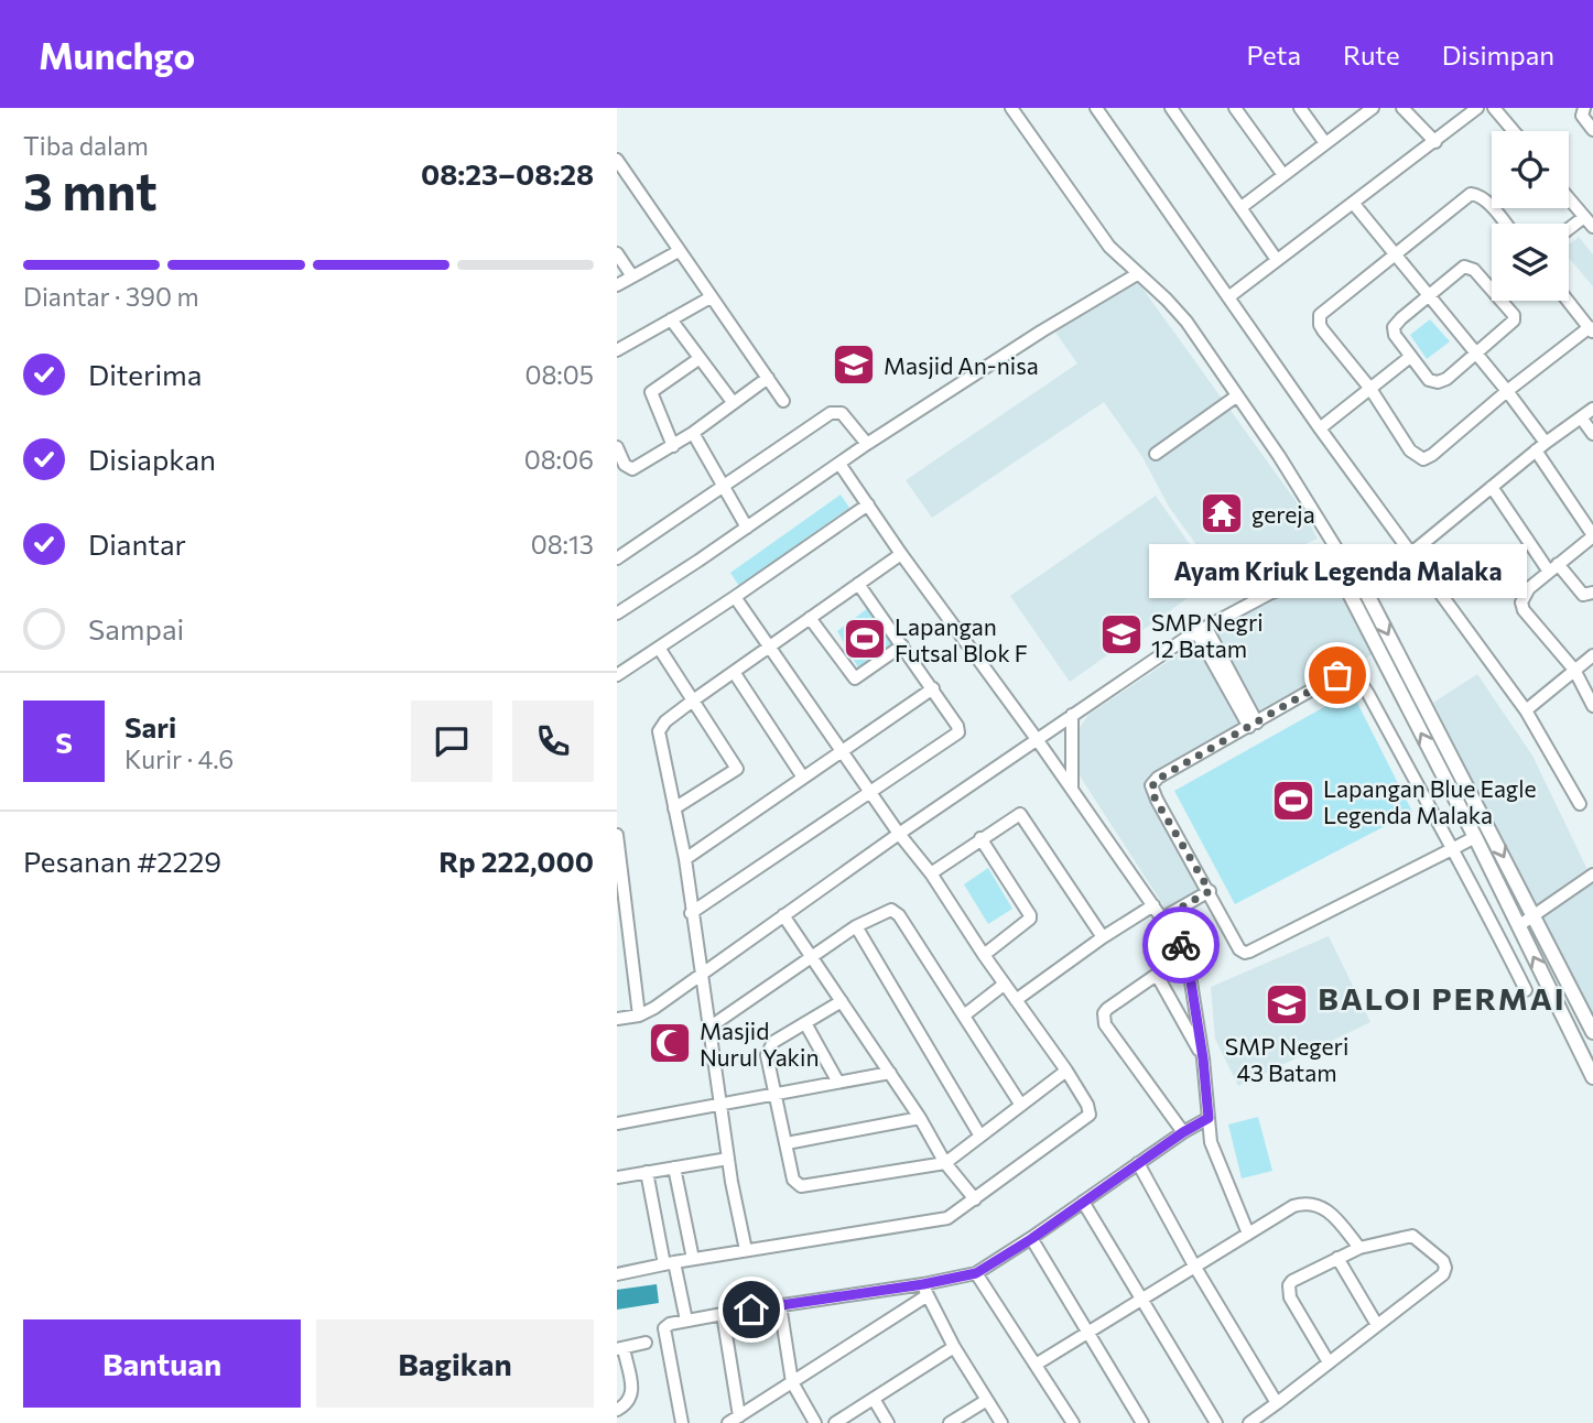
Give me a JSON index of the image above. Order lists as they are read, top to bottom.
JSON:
{
  "districts": ["BALOI PERMAI"],
  "places": {
    "school or university": ["Masjid An-nisa", "SMP Negri 12 Batam", "SMP Negeri 43 Batam"],
    "temple": ["gereja"],
    "sports": ["Lapangan Futsal Blok F", "Lapangan Blue Eagle Legenda Malaka"],
    "other": ["Ayam Kriuk Legenda Malaka"],
    "mosque": ["Masjid Nurul Yakin"]
  },
  "page": {
    "header": "Munchgo",
    "nav": ["Peta", "Rute", "Disimpan"],
    "heading": ["3 mnt", "Tiba dalam", "08:23–08:28"],
    "panel": [
      "Sari",
      "Kurir · 4.6",
      "Pesanan #2229",
      "Rp 222,000"
    ],
    "bar": "Diantar · 390 m",
    "list": [
      ["Diterima", "08:05"],
      ["Disiapkan", "08:06"],
      ["Diantar", "08:13"],
      "Sampai"
    ],
    "bubble": "Ayam Kriuk Legenda Malaka",
    "round": "S",
    "buttons": ["Bantuan", "Bagikan"]
  }
}
